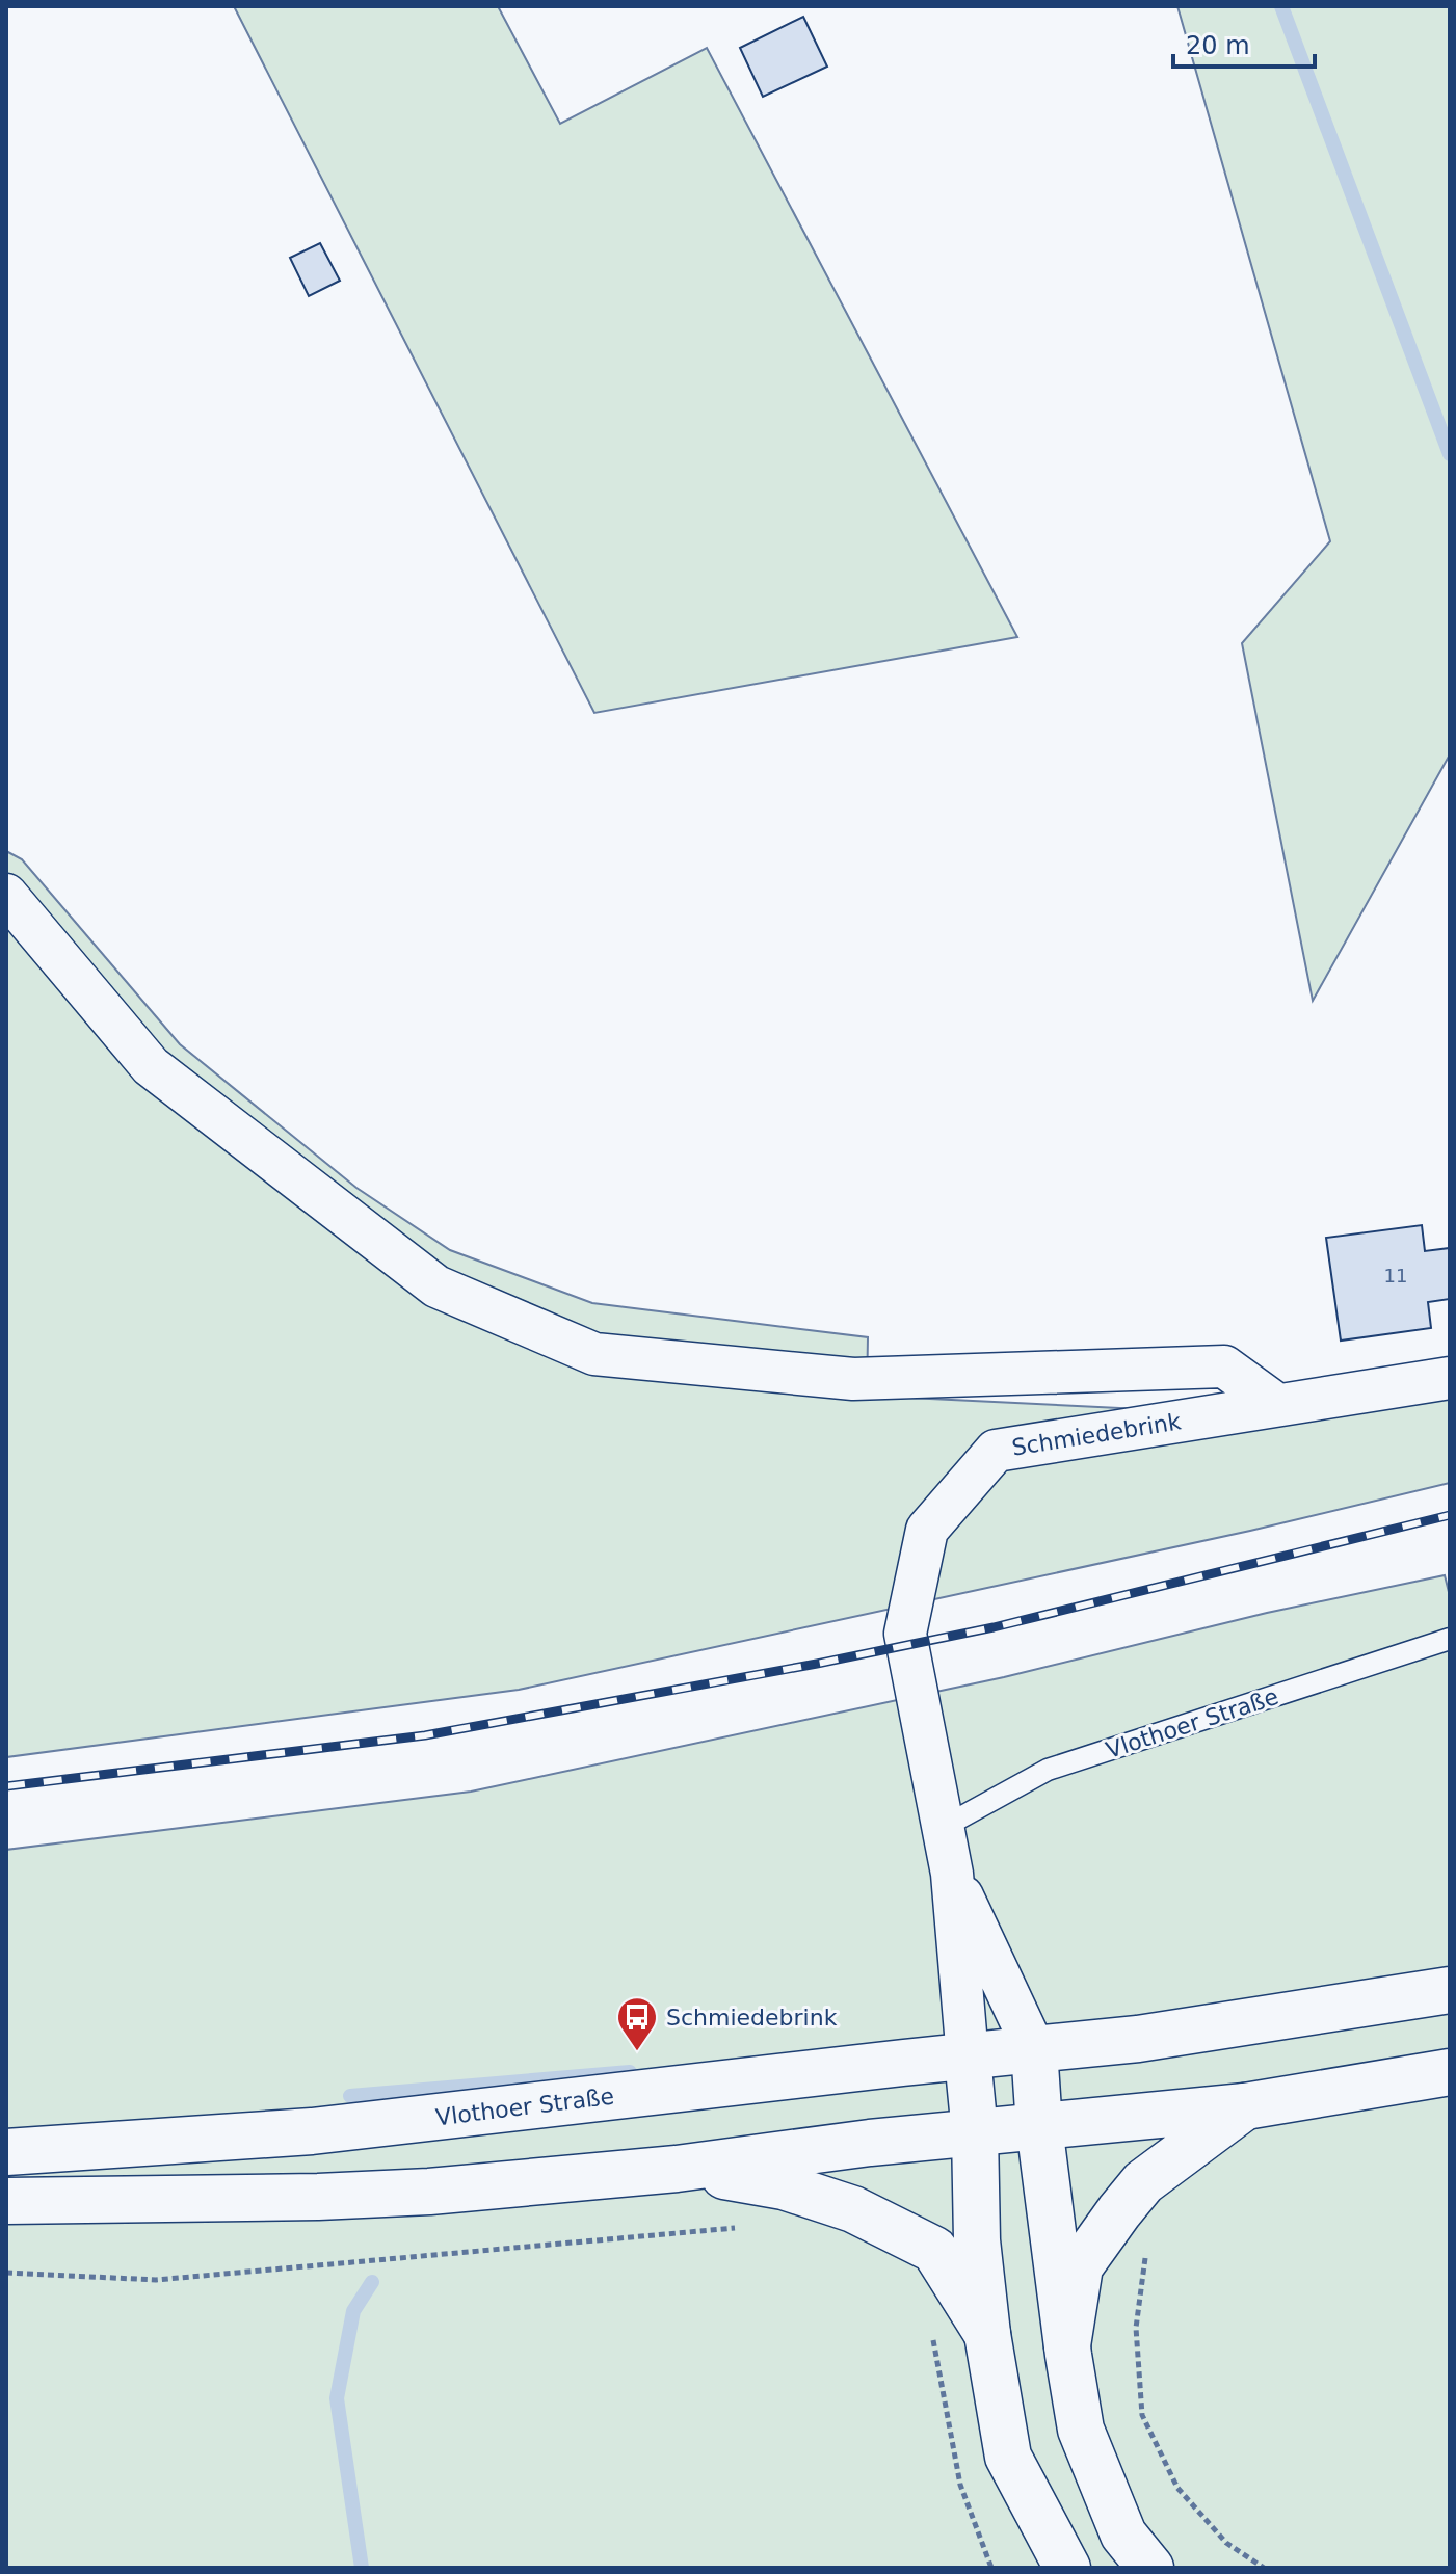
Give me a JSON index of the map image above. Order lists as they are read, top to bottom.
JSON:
{
  "streets": {
    "main road": ["Vlothoer Straße"],
    "street": ["Schmiedebrink"]
  },
  "crossings": [
    ["Schmiedebrink", "Vlothoer Straße"]
  ],
  "places": {
    "bus stop": ["Schmiedebrink"]
  },
  "house_numbers": ["11"],
  "scale_bar": "20 m"
}
